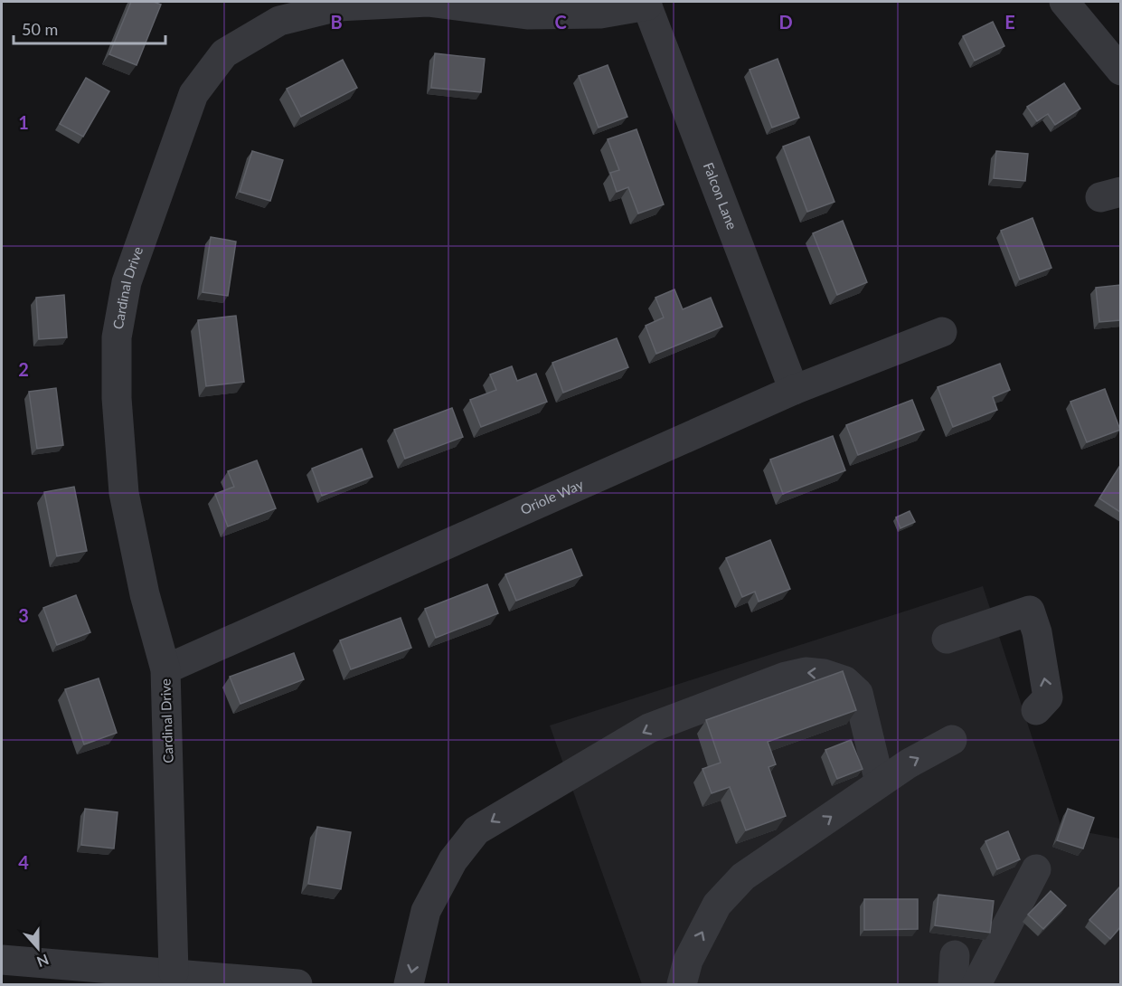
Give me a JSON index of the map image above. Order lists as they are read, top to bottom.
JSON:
{
  "streets": {
    "street": ["Falcon Lane", "Cardinal Drive", "Oriole Way"]
  },
  "crossings": [
    ["Falcon Lane", "Cardinal Drive"],
    ["Falcon Lane", "Oriole Way"],
    ["Cardinal Drive", "Oriole Way"]
  ],
  "scale_bar": "50 m",
  "north": "bottom",
  "grid": {
    "columns": [
      "B",
      "C",
      "D",
      "E"
    ],
    "rows": [
      "1",
      "2",
      "3",
      "4"
    ]
  }
}
